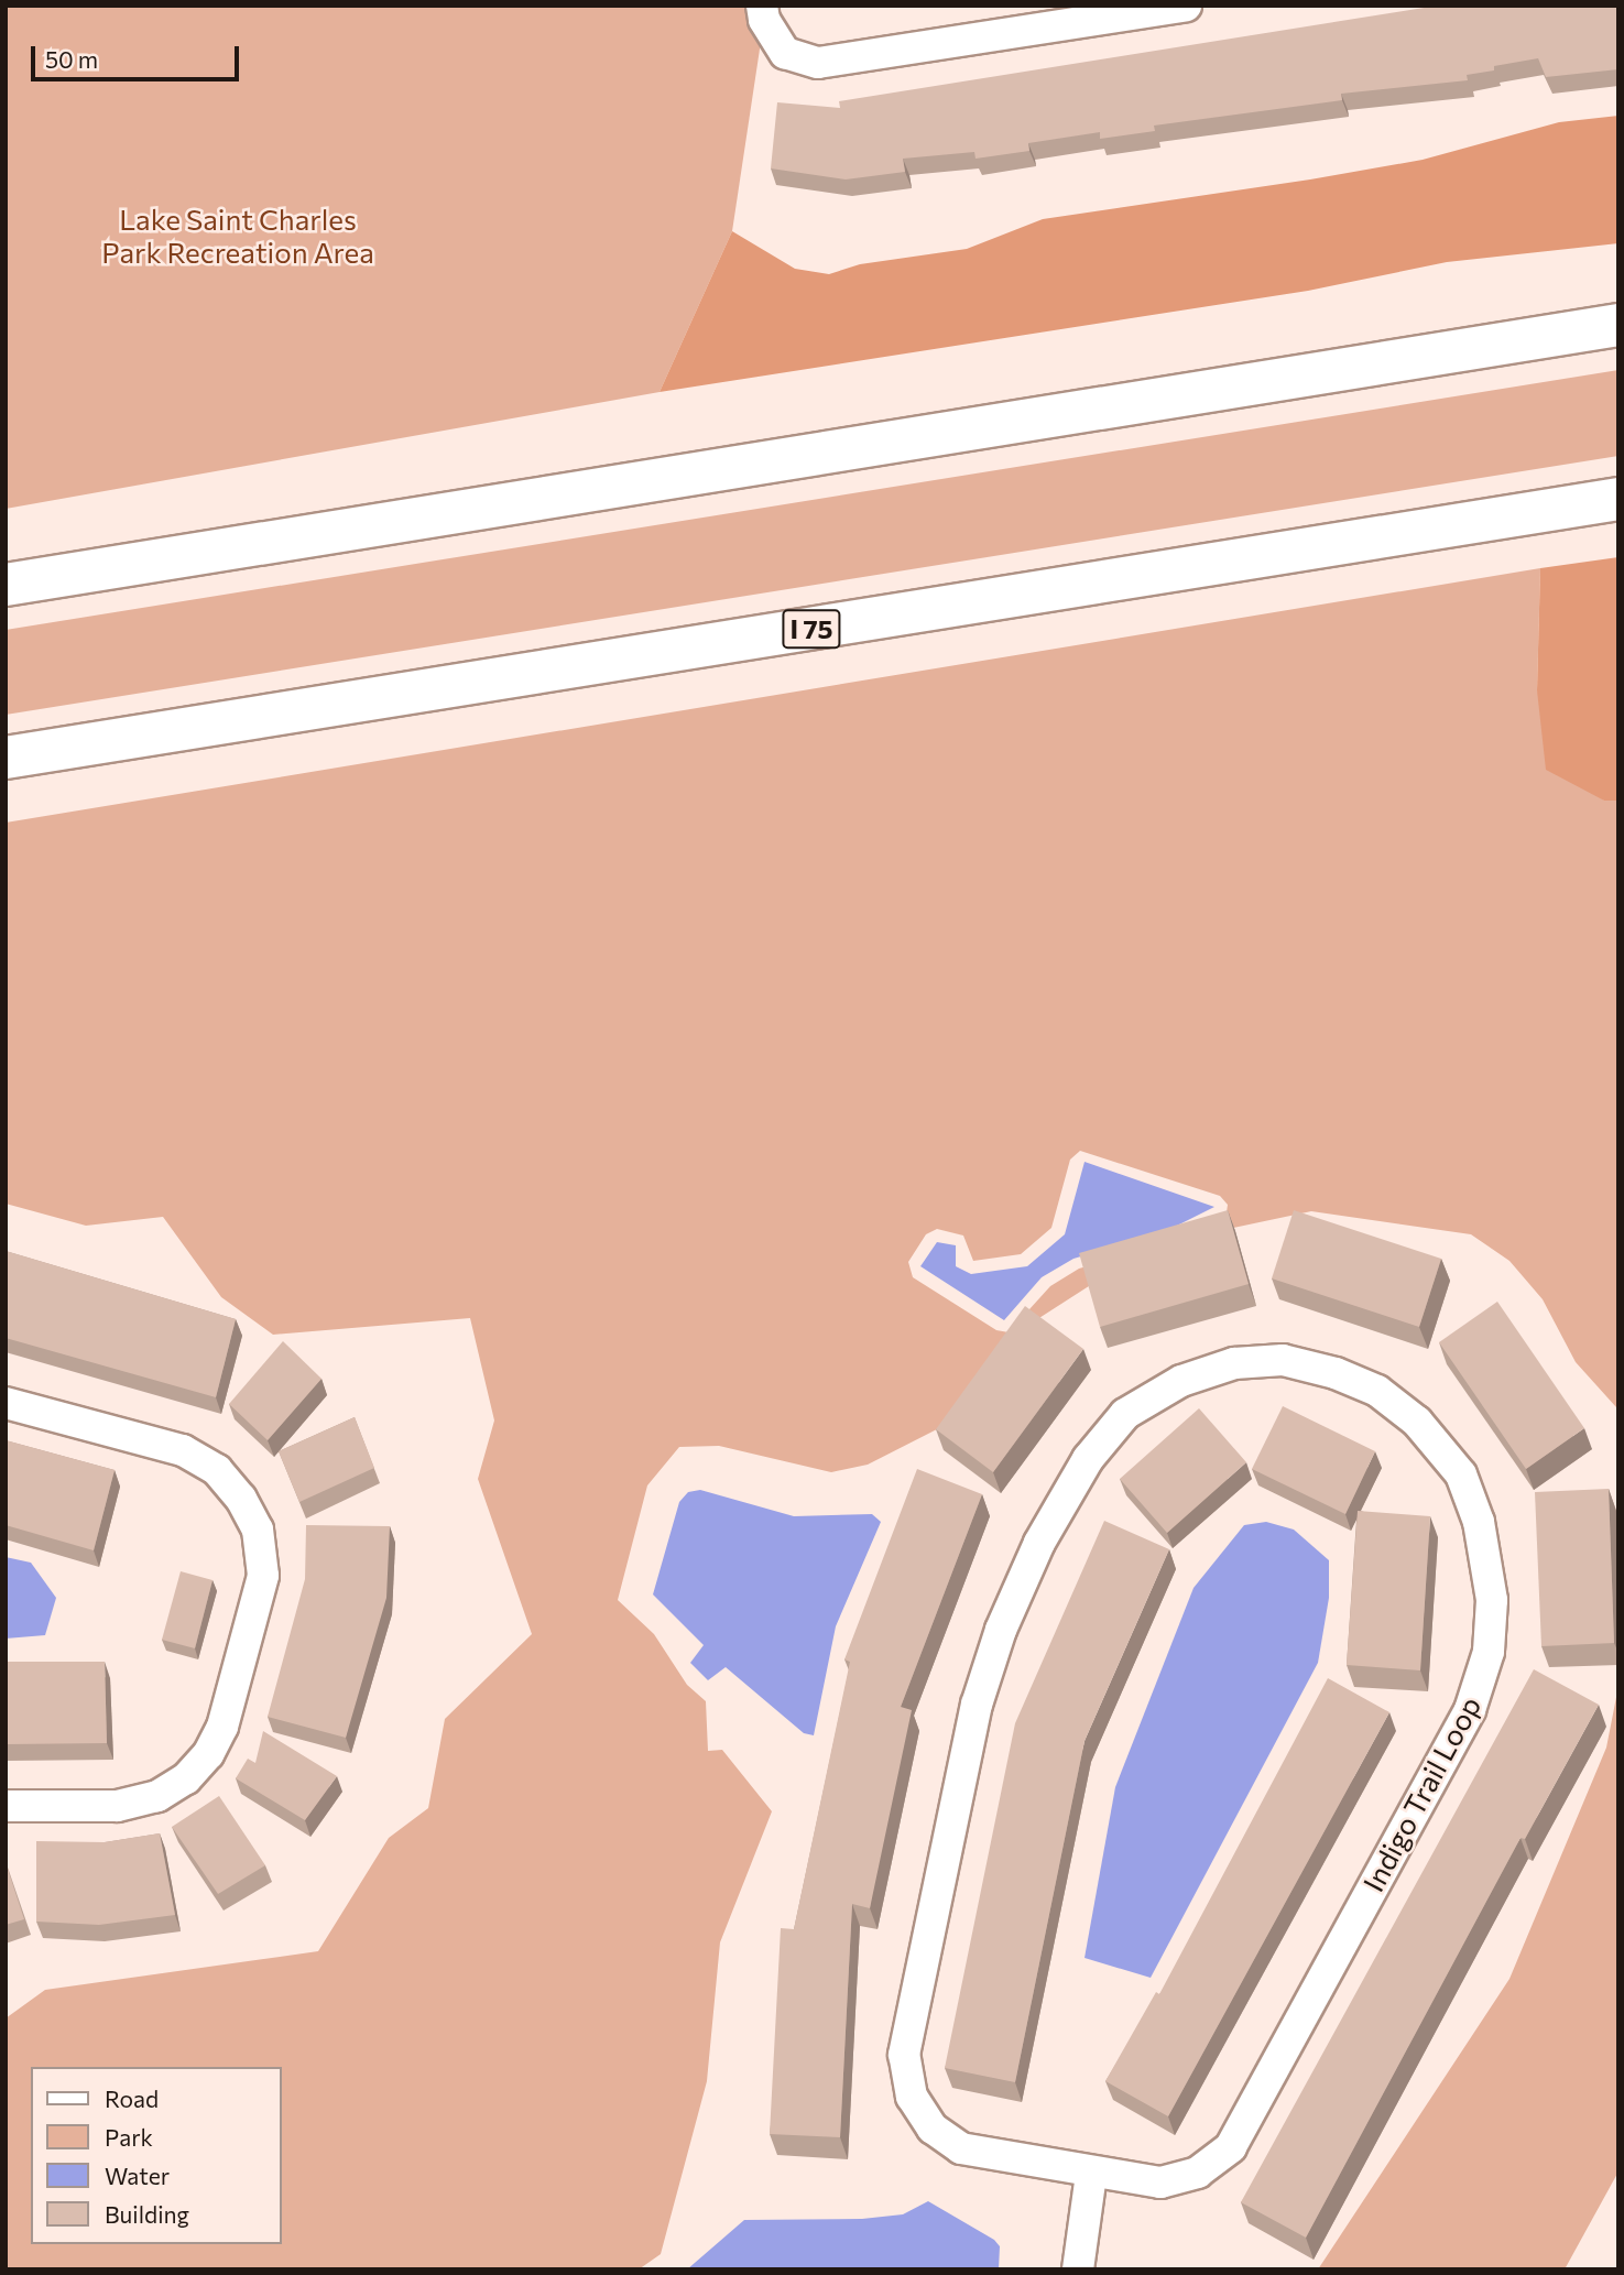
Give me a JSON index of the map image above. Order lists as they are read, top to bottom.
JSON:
{
  "streets": {
    "highway": ["I 75"],
    "street": ["Indigo Trail Loop"]
  },
  "parks": ["Lake Saint Charles Park Recreation Area"],
  "legend": [
    "Road",
    "Park",
    "Water",
    "Building"
  ],
  "scale_bar": "50 m"
}
